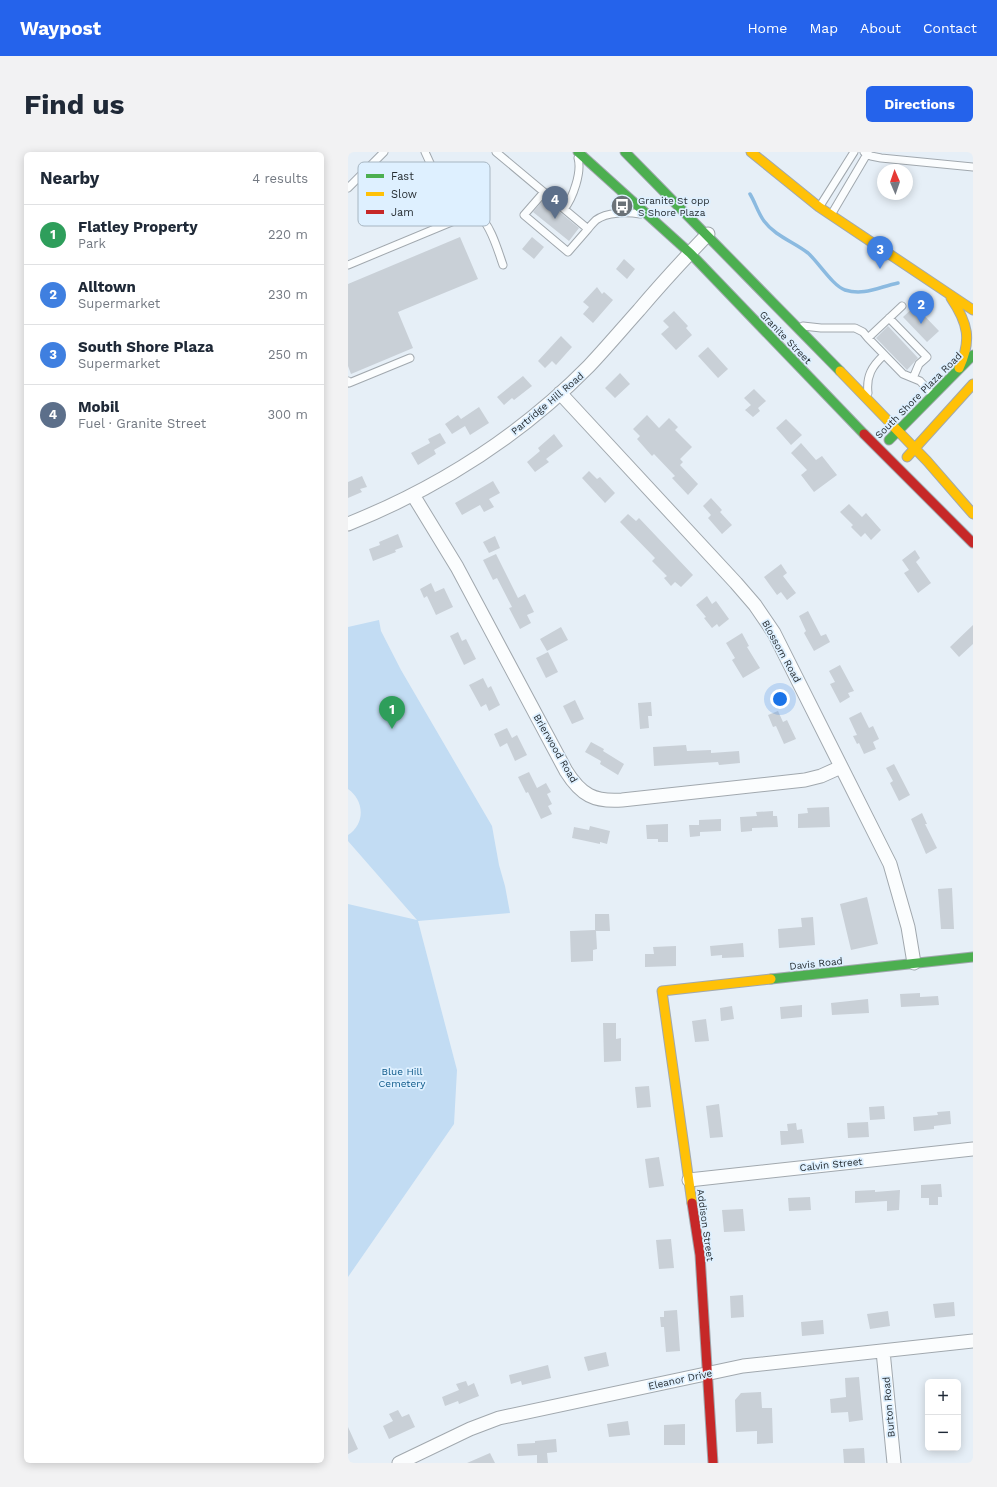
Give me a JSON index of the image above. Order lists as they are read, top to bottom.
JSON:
{
  "streets": {
    "street": [
      "Granite Street",
      "South Shore Plaza Road",
      "Partridge Hill Road",
      "Blossom Road",
      "Brierwood Road",
      "Davis Road",
      "Calvin Street",
      "Addison Street",
      "Eleanor Drive",
      "Burton Road"
    ]
  },
  "crossings": [
    ["Granite Street", "South Shore Plaza Road"],
    ["Granite Street", "Partridge Hill Road"],
    ["Partridge Hill Road", "Blossom Road"],
    ["Partridge Hill Road", "Brierwood Road"],
    ["Blossom Road", "Brierwood Road"],
    ["Blossom Road", "Davis Road"],
    ["Davis Road", "Addison Street"],
    ["Calvin Street", "Addison Street"],
    ["Addison Street", "Eleanor Drive"],
    ["Eleanor Drive", "Burton Road"]
  ],
  "parks": ["Blue Hill Cemetery"],
  "places": {
    "bus stop": ["Granite St opp S Shore Plaza"]
  },
  "legend": ["Fast", "Slow", "Jam"],
  "north": "top",
  "page": {
    "header": "Waypost",
    "nav": [
      "Home",
      "Map",
      "About",
      "Contact"
    ],
    "buttons": "Directions",
    "title": "Find us",
    "heading": ["Nearby", "4 results"],
    "pins": [
      "4",
      "3",
      "2",
      "1"
    ],
    "list": [
      {
        "mark": "1",
        "name": "Flatley Property",
        "note": "Park",
        "value": "220 m"
      },
      {
        "mark": "2",
        "name": "Alltown",
        "note": "Supermarket",
        "value": "230 m"
      },
      {
        "mark": "3",
        "name": "South Shore Plaza",
        "note": "Supermarket",
        "value": "250 m"
      },
      {
        "mark": "4",
        "name": "Mobil",
        "note": "Fuel · Granite Street",
        "value": "300 m"
      }
    ],
    "map_buttons": ["+", "−"]
  }
}
